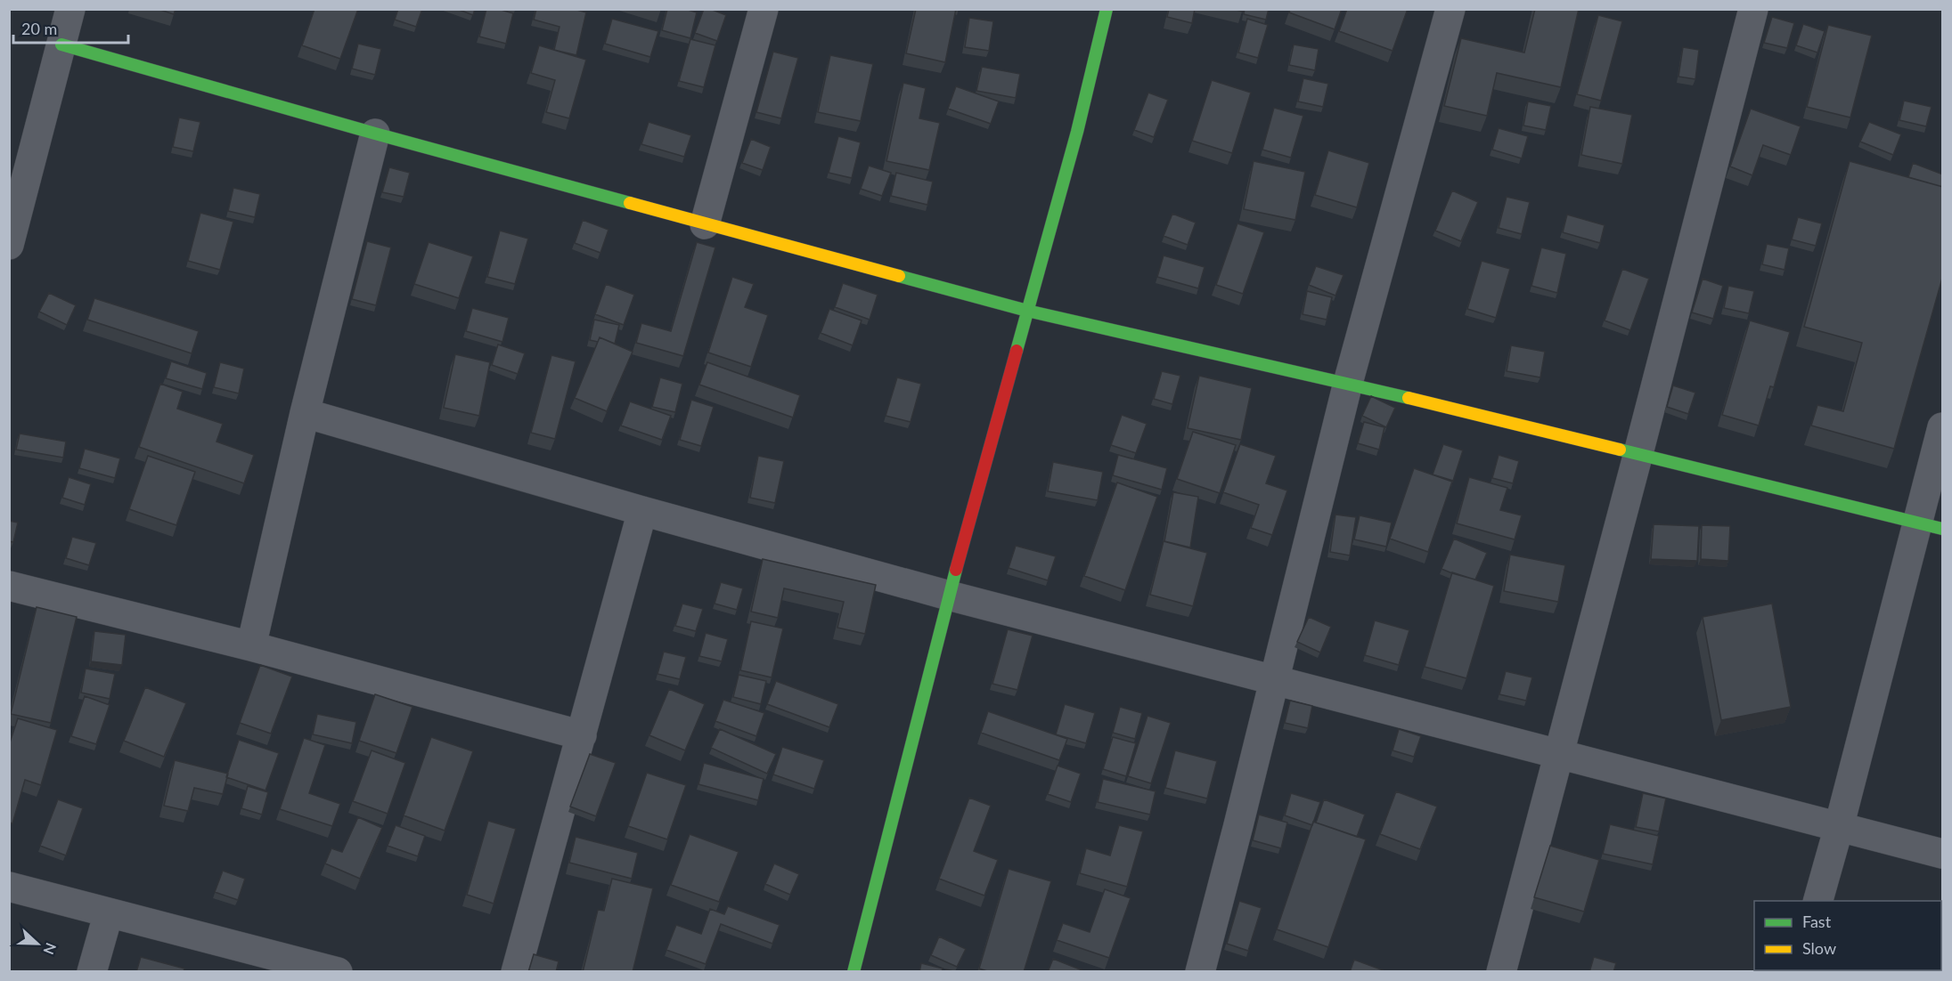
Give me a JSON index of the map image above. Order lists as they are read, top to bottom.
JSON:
{
  "legend": ["Fast", "Slow"],
  "scale_bar": "20 m",
  "north": "right"
}
